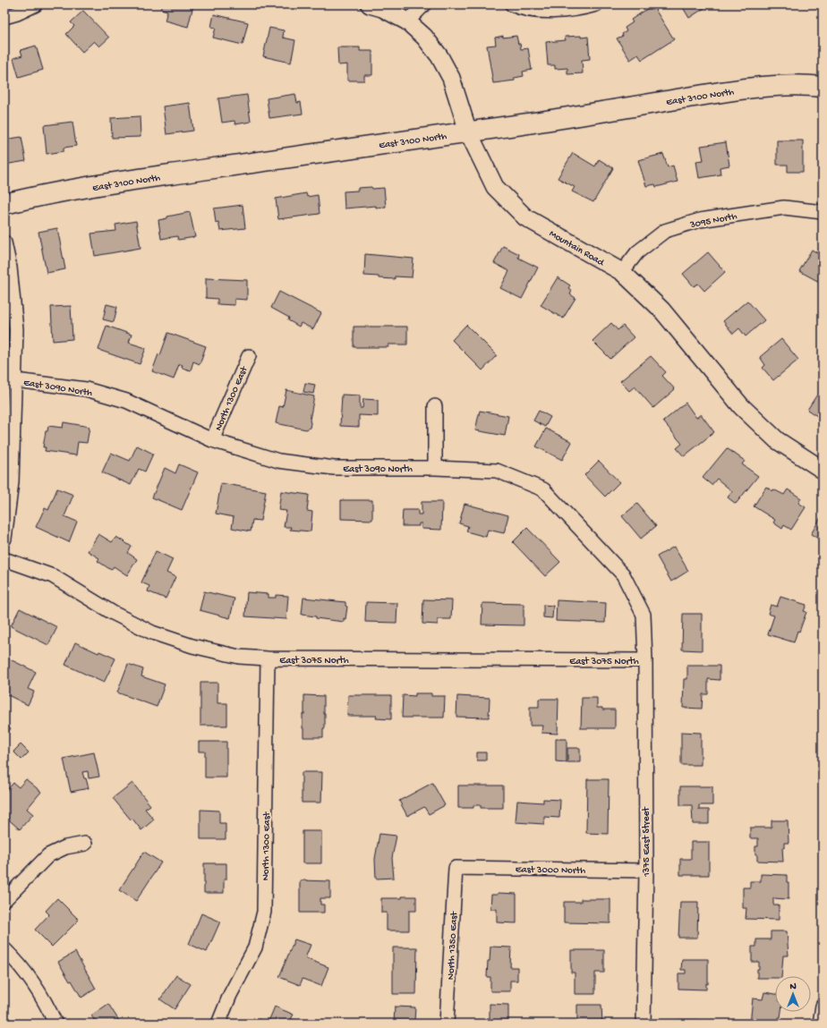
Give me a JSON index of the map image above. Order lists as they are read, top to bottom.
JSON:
{
  "streets": {
    "main road": ["East 3100 North"],
    "street": [
      "3095 North",
      "Mountain Road",
      "East 3090 North",
      "North 1300 East",
      "East 3075 North",
      "1375 East Street",
      "East 3000 North",
      "North 1350 East"
    ]
  },
  "crossings": [
    ["East 3100 North", "Mountain Road"],
    ["3095 North", "Mountain Road"],
    ["East 3090 North", "North 1300 East"],
    ["East 3090 North", "East 3075 North"],
    ["East 3090 North", "1375 East Street"],
    ["North 1300 East", "East 3075 North"],
    ["East 3075 North", "1375 East Street"],
    ["1375 East Street", "East 3000 North"],
    ["East 3000 North", "North 1350 East"]
  ],
  "north": "top"
}
